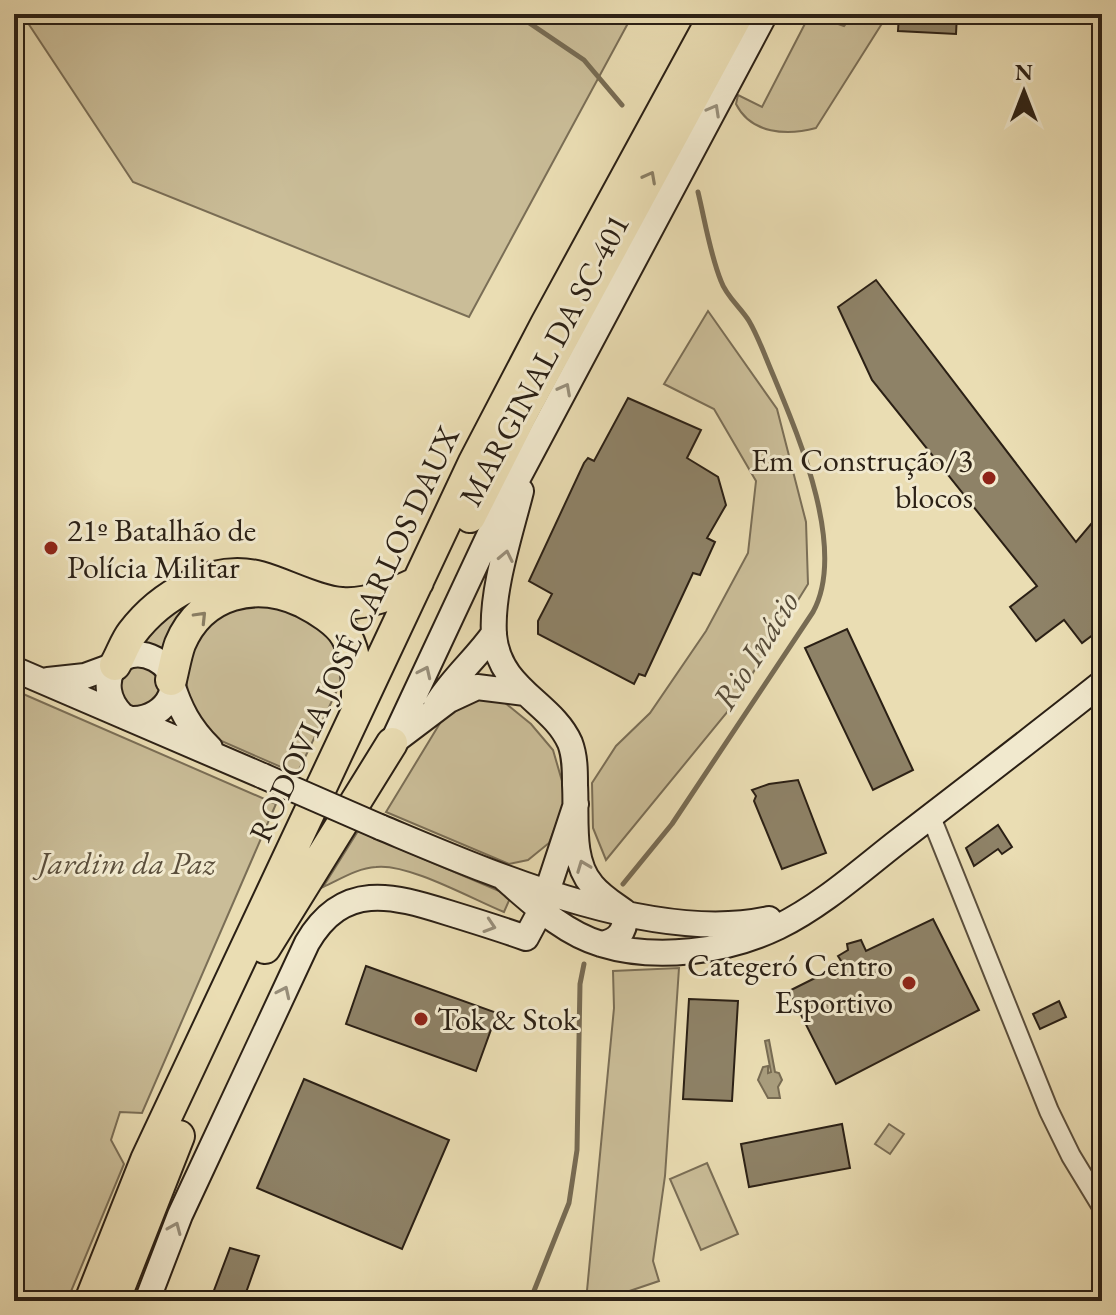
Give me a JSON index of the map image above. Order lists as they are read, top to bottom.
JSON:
{
  "streets": {
    "highway": ["RODOVIA JOSÉ CARLOS DAUX"],
    "main road": ["MARGINAL DA SC-401"]
  },
  "water": ["Rio Inácio"],
  "parks": ["Jardim da Paz"],
  "places": [
    "Em Construção/3 blocos",
    "21º Batalhão de Polícia Militar",
    "Categeró Centro Esportivo",
    "Tok & Stok"
  ],
  "north": "top"
}
